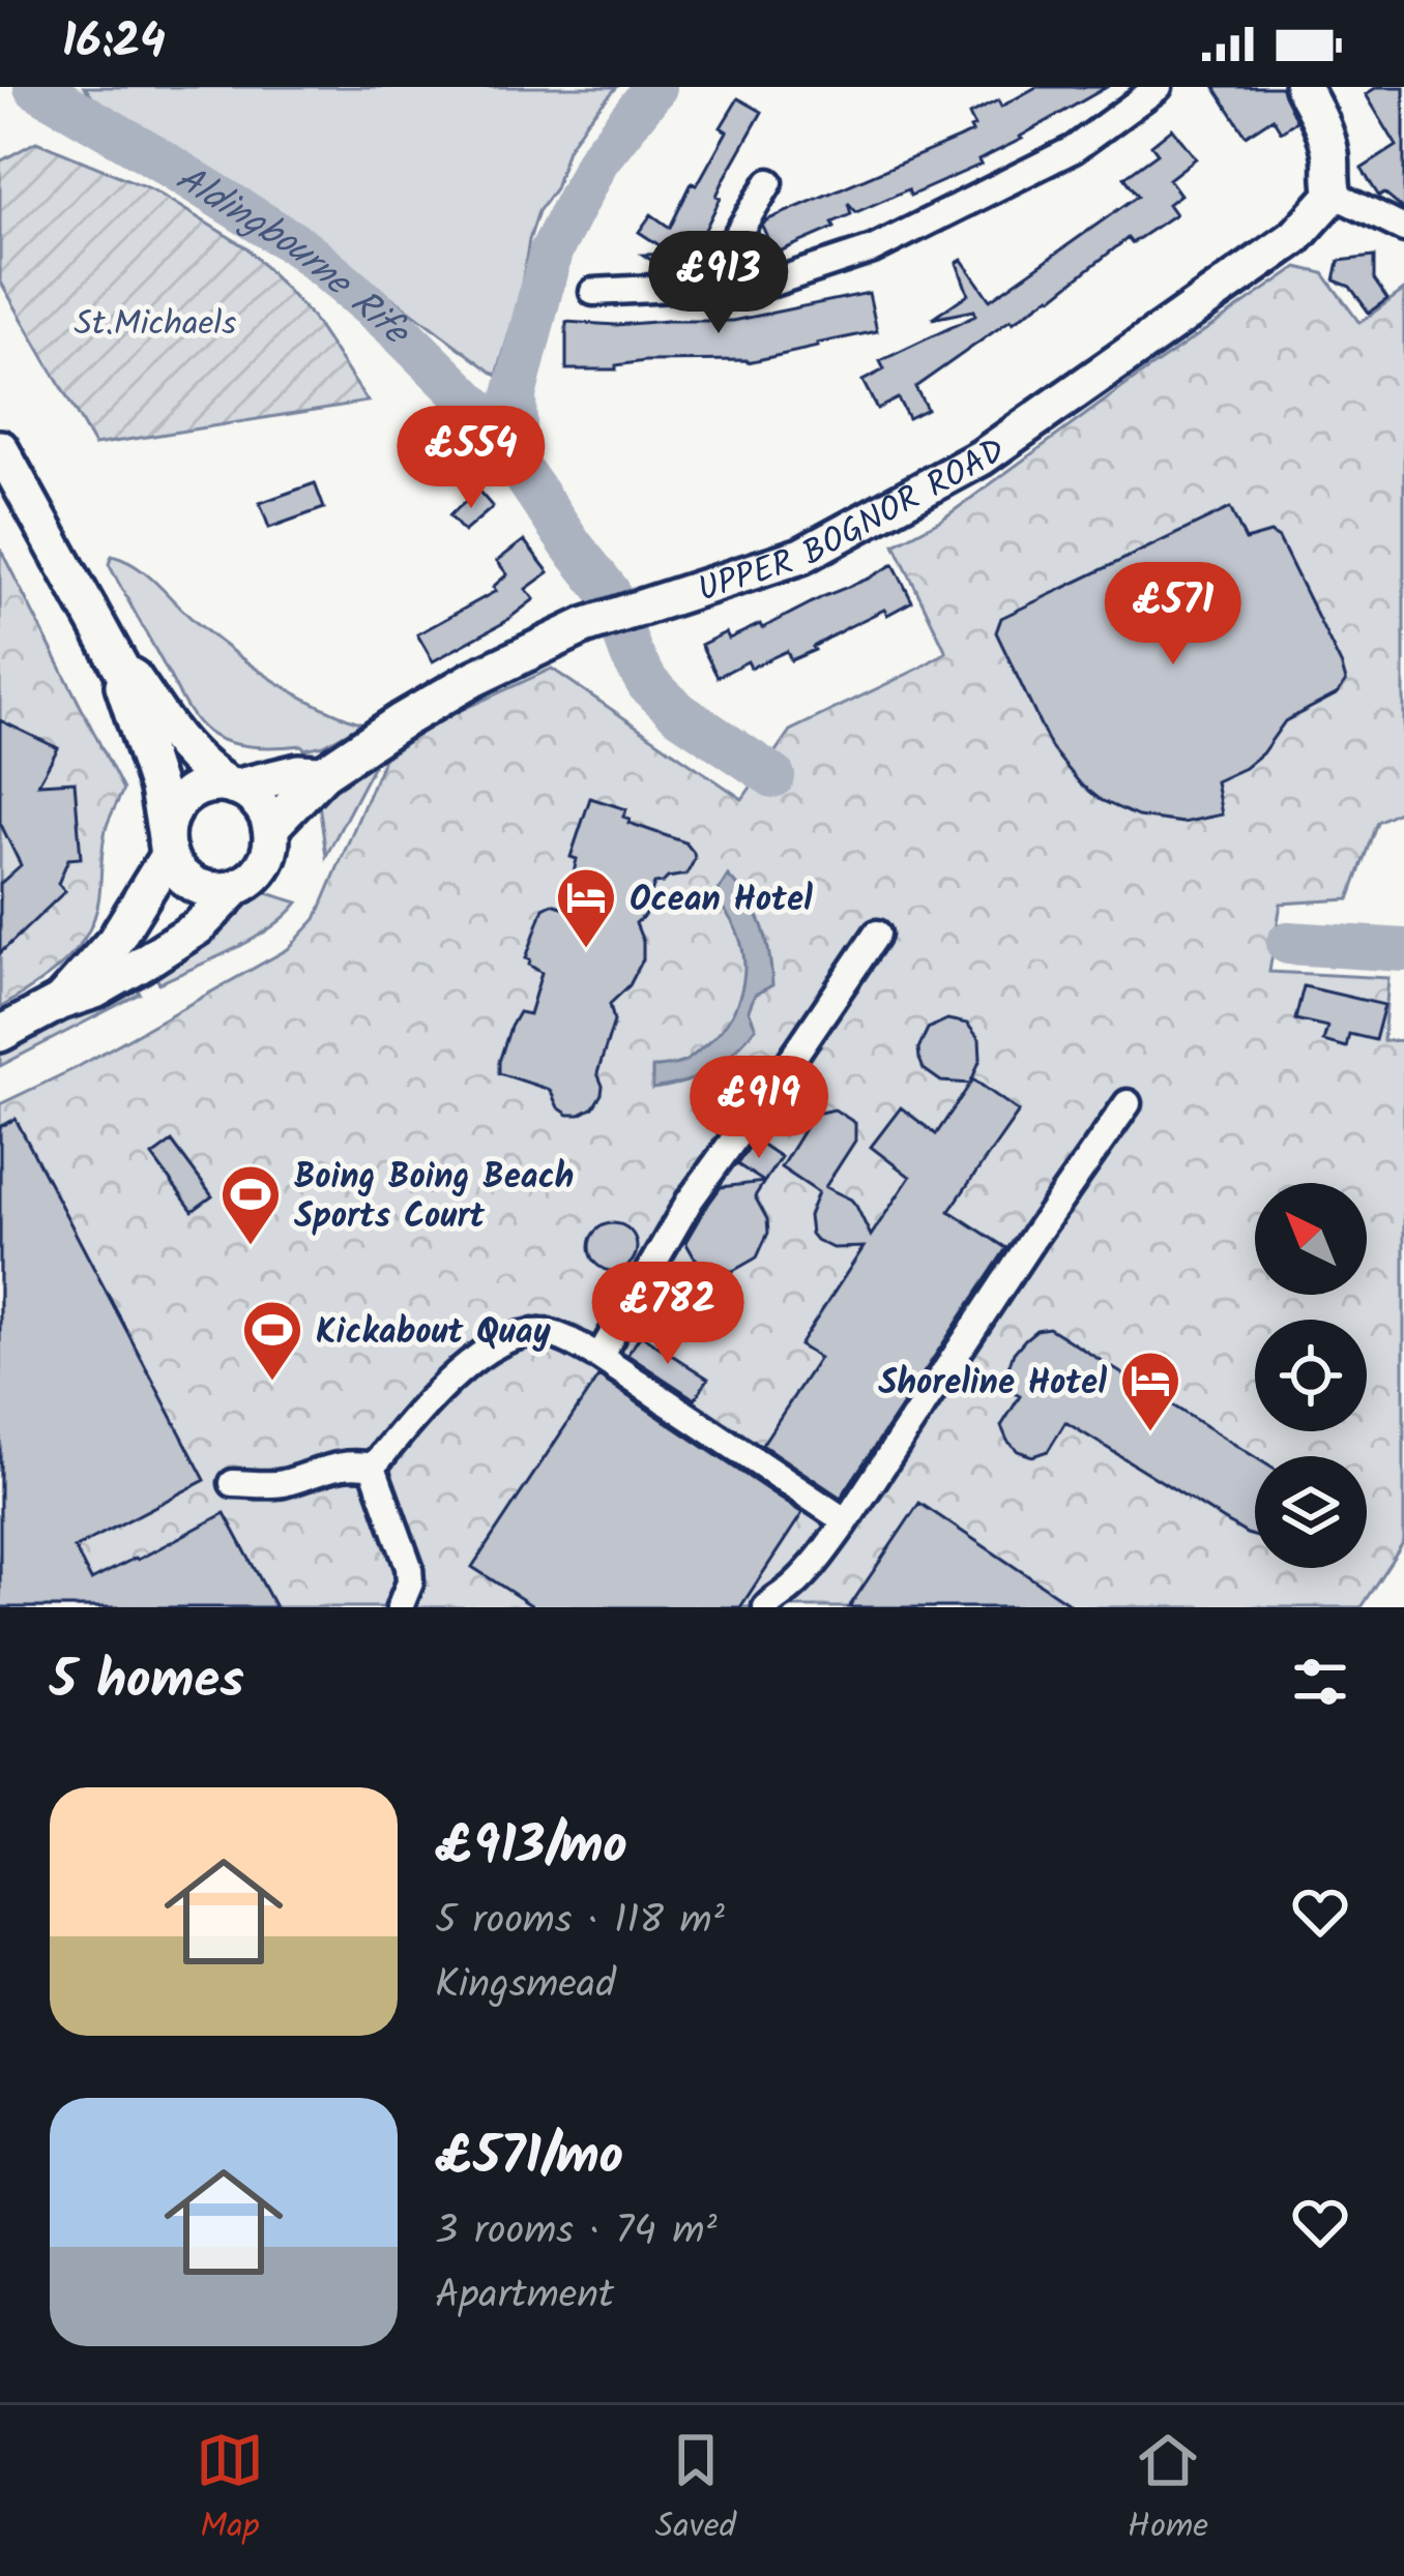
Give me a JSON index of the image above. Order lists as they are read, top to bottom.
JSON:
{
  "streets": {
    "street": ["UPPER BOGNOR ROAD"]
  },
  "water": ["Aldingbourne Rife"],
  "parks": ["St.Michaels"],
  "places": {
    "hotel": ["Ocean Hotel", "Shoreline Hotel"],
    "sports": ["Boing Boing Beach Sports Court", "Kickabout Quay"]
  },
  "north": "top left",
  "page": {
    "status": "16:24",
    "price": [
      "£913",
      "£554",
      "£571",
      "£919",
      "£782"
    ],
    "heading": "5 homes",
    "list": [
      {
        "name": "£913/mo",
        "note": "5 rooms · 118 m² · Kingsmead"
      },
      {
        "name": "£571/mo",
        "note": "3 rooms · 74 m² · Apartment"
      }
    ],
    "tabs": ["Map", "Saved", "Home"]
  }
}
